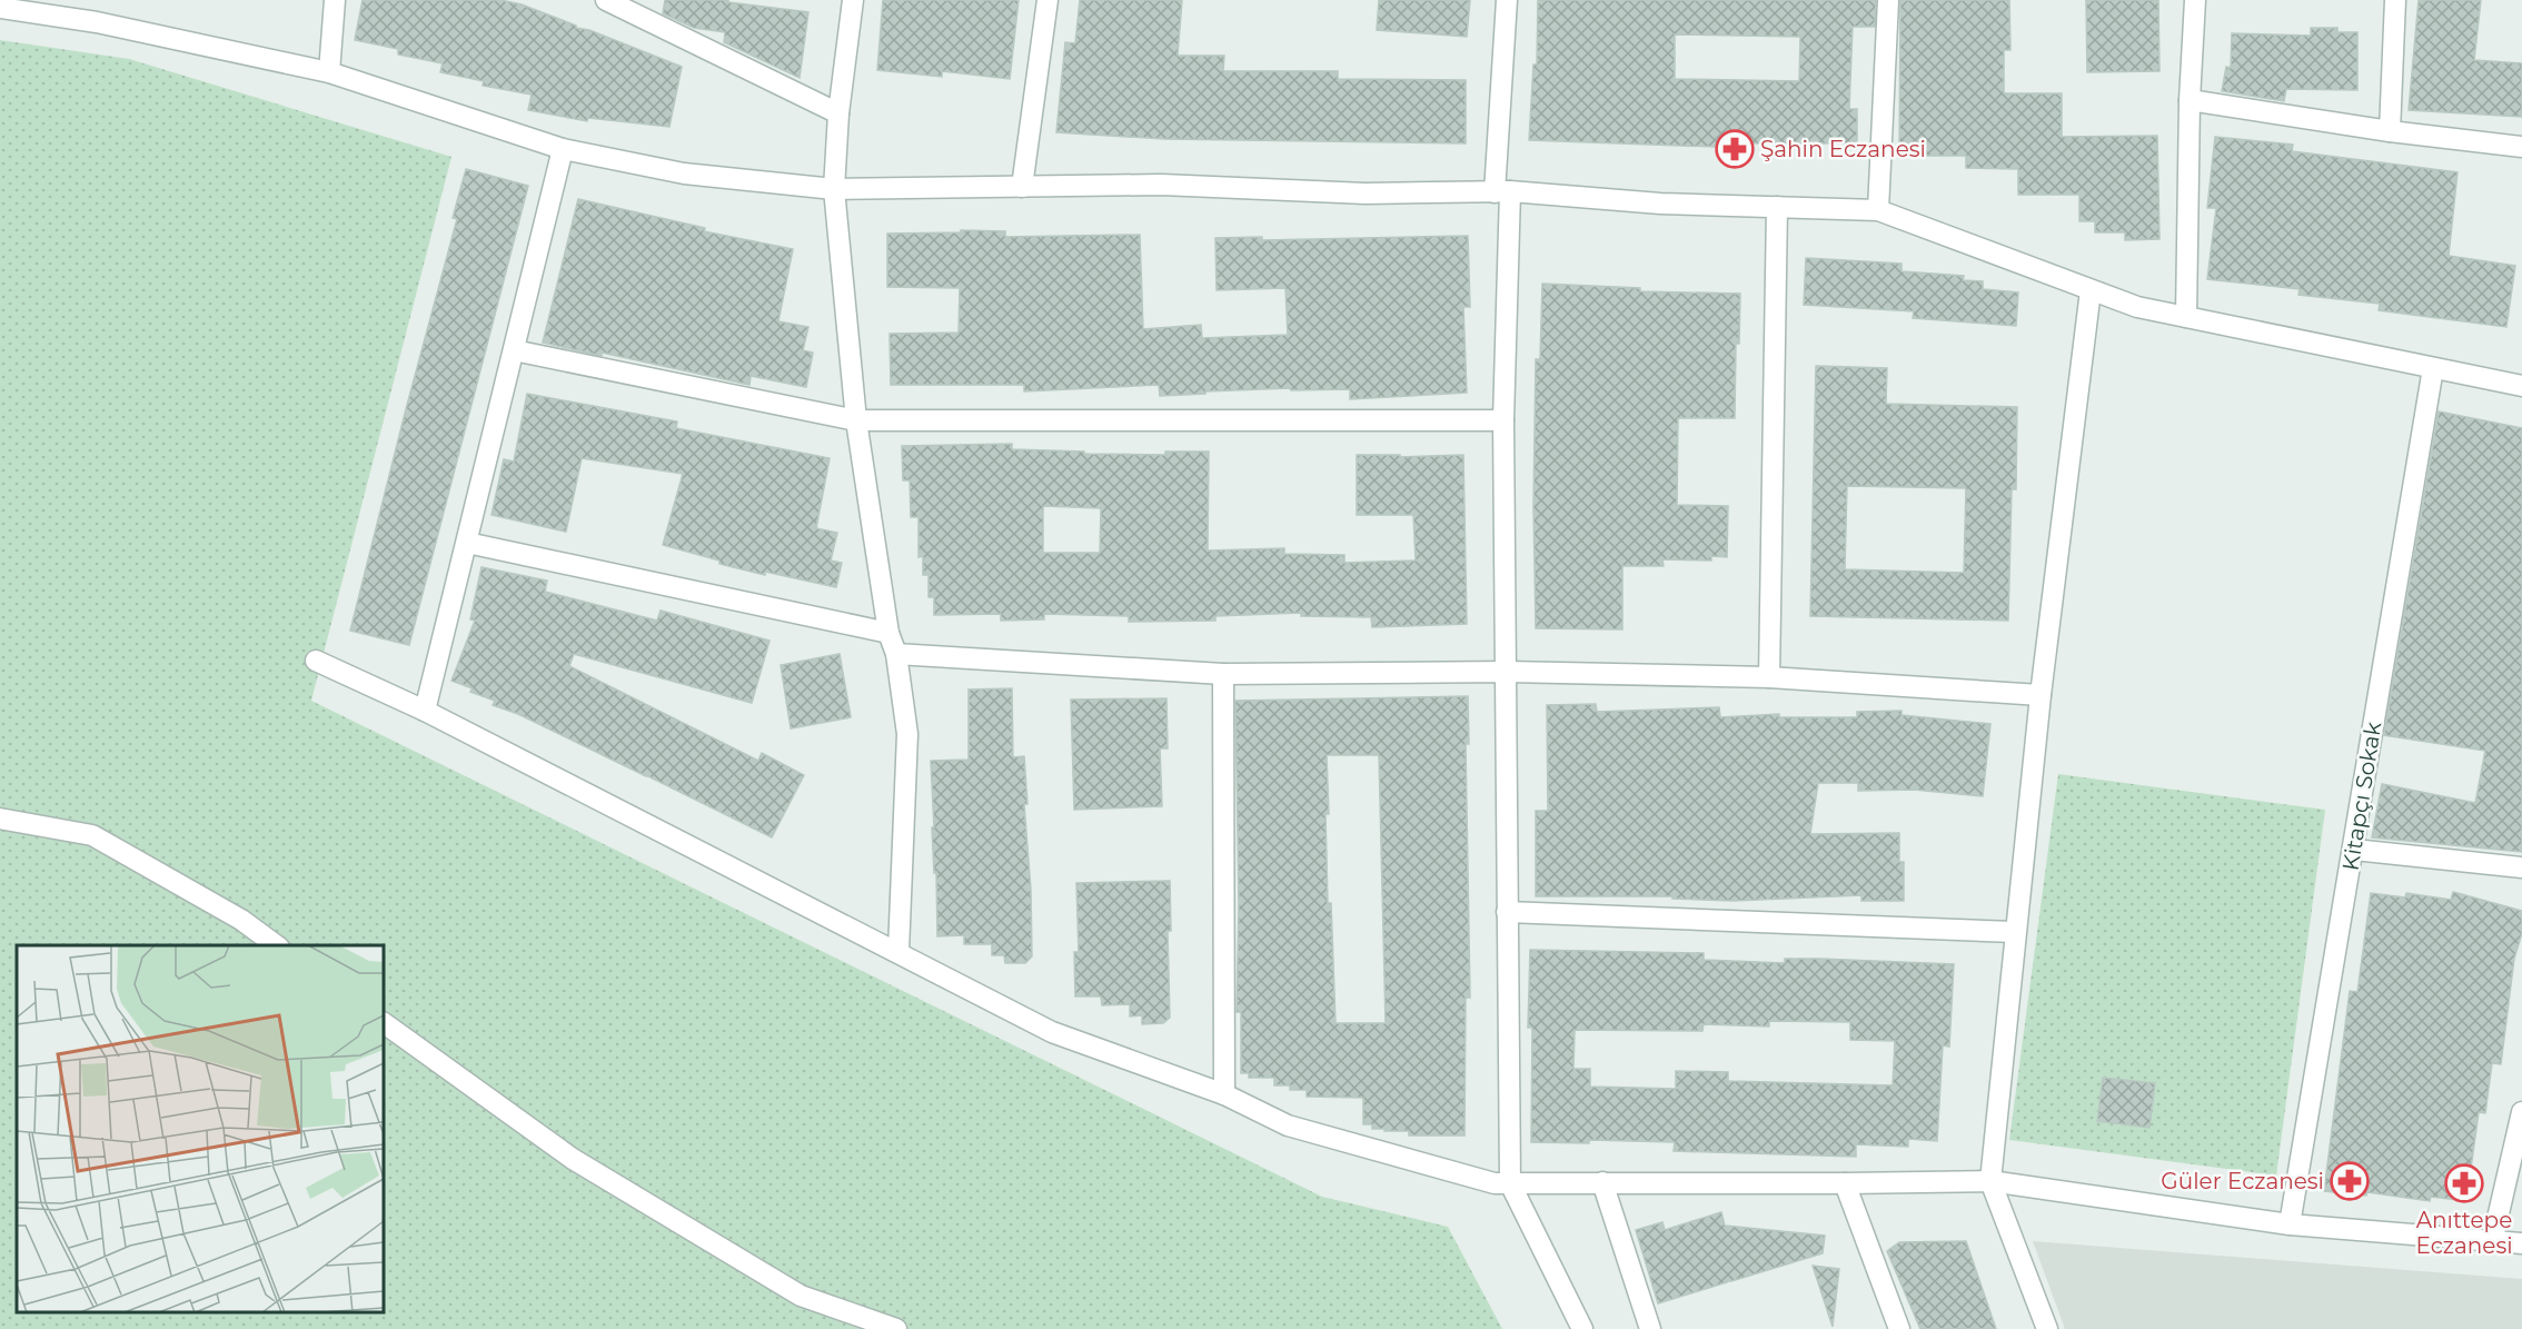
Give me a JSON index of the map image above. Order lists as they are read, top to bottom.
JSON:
{
  "streets": {
    "street": ["Kitapçı Sokak"]
  },
  "places": {
    "pharmacy": ["Şahin Eczanesi", "Güler Eczanesi", "Anıttepe Eczanesi"]
  }
}
